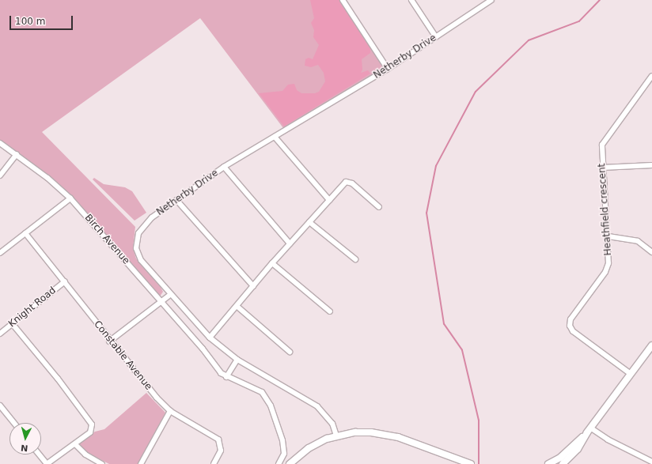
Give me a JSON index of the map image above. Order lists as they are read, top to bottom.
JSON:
{
  "streets": {
    "street": [
      "Netherby Drive",
      "Heathfield crescent",
      "Birch Avenue",
      "Knight Road",
      "Constable Avenue"
    ]
  },
  "crossings": [
    ["Knight Road", "Constable Avenue"]
  ],
  "scale_bar": "100 m",
  "north": "bottom"
}
